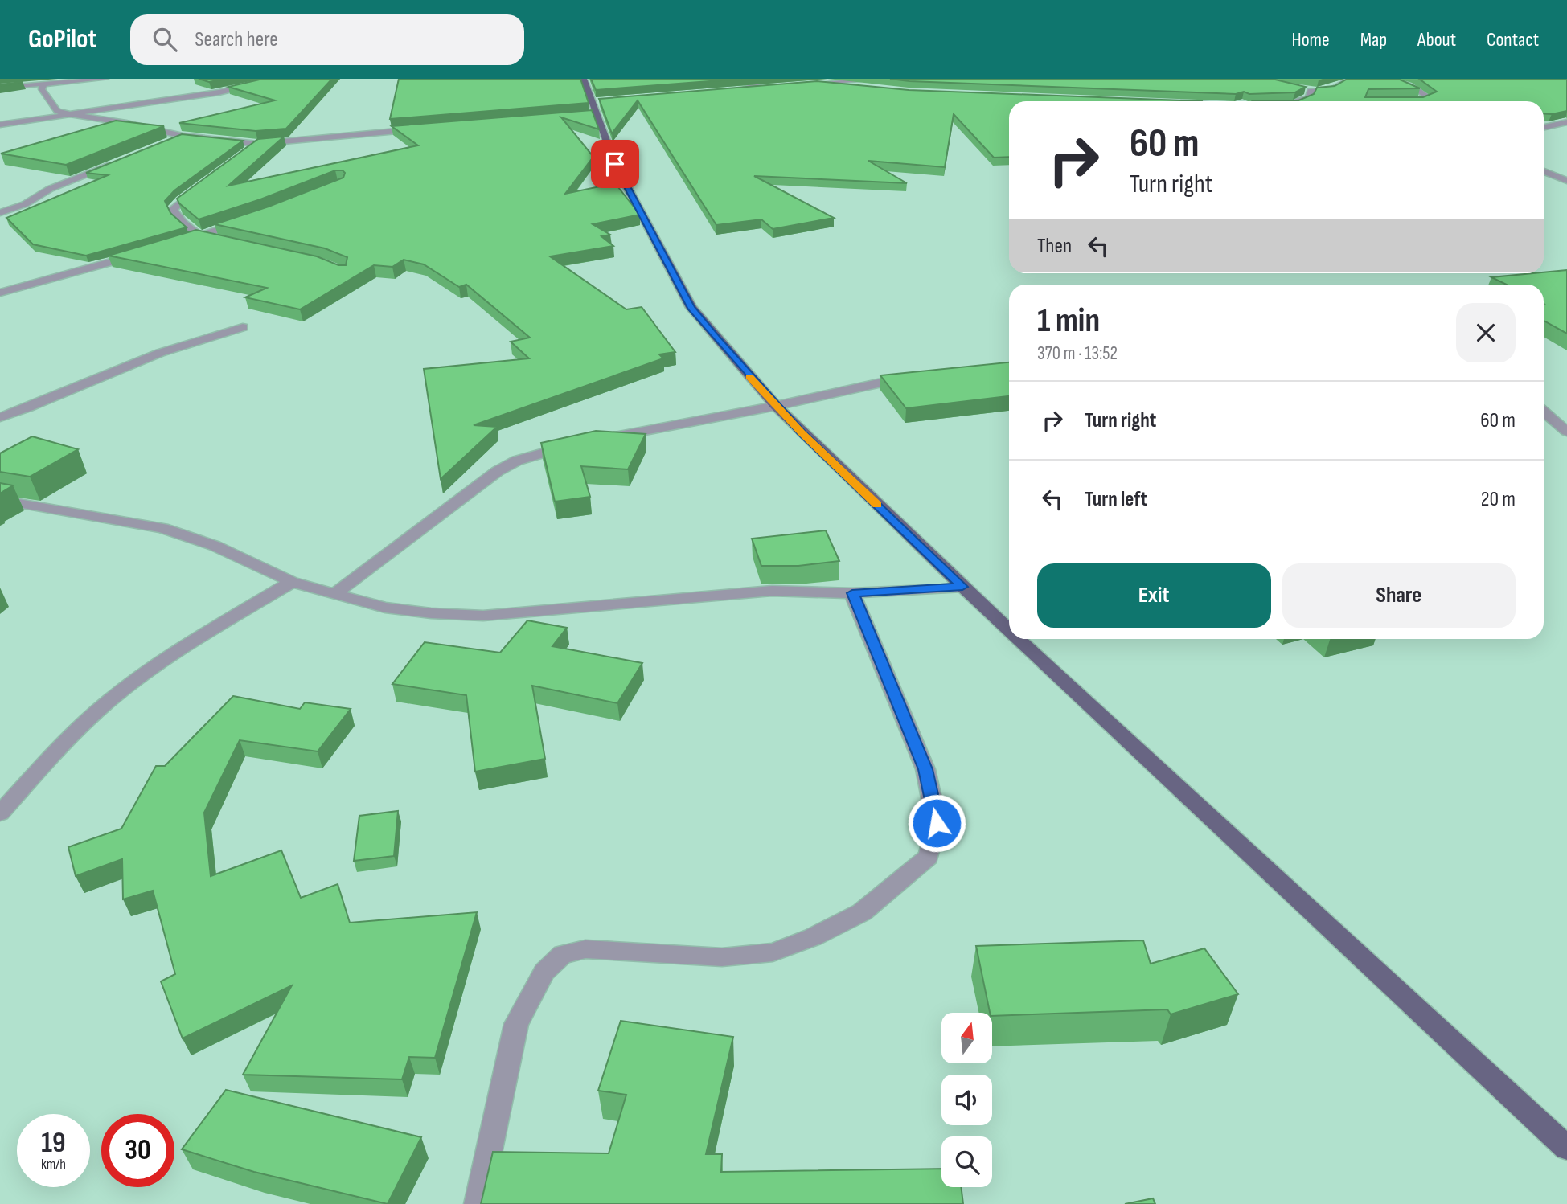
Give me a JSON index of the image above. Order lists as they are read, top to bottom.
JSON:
{
  "north": "top",
  "page": {
    "header": "GoPilot",
    "search": "Search here",
    "nav": [
      "Home",
      "Map",
      "About",
      "Contact"
    ],
    "turn": ["60 m", "Turn right"],
    "then": "Then",
    "heading": ["1 min", "370 m · 13:52"],
    "list": [
      {
        "name": "Turn right",
        "value": "60 m"
      },
      {
        "name": "Turn left",
        "value": "20 m"
      }
    ],
    "buttons": ["Exit", "Share"],
    "speed": "19 km/h",
    "limit": "30"
  }
}
